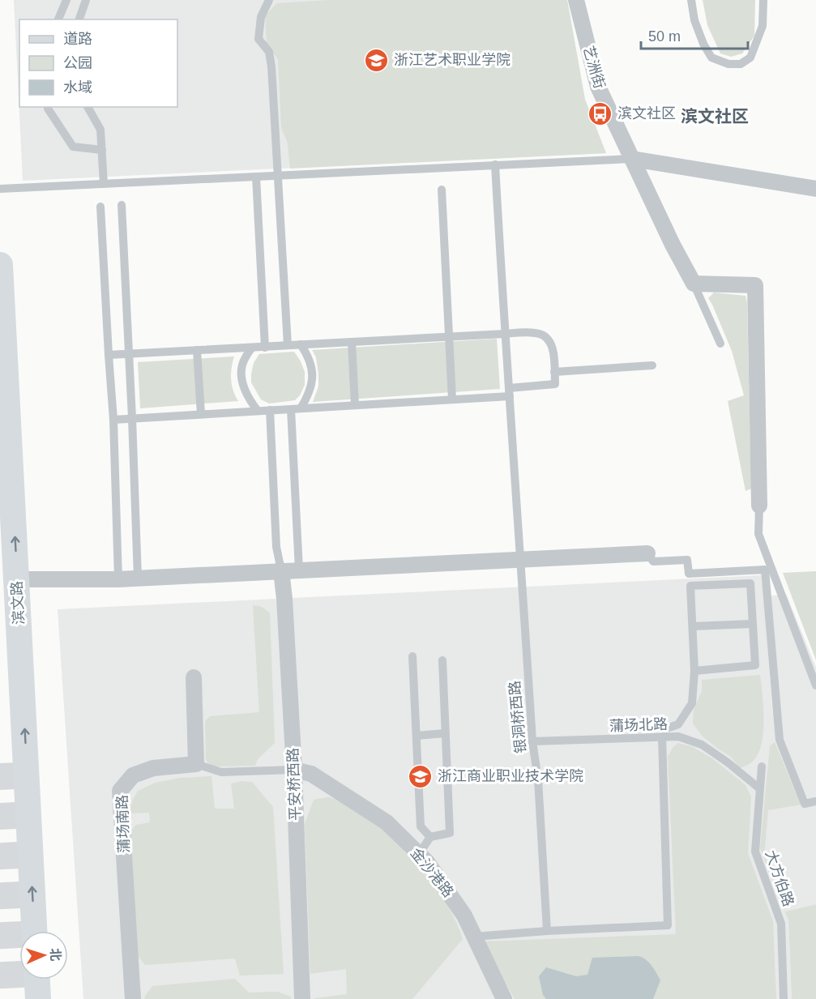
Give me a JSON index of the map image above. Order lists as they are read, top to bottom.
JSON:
{
  "streets": {
    "main road": ["滨文路"],
    "street": [
      "艺洲街",
      "平安桥西路",
      "蒲场南路",
      "金沙港路"
    ],
    "lane": ["银洞桥西路", "蒲场北路", "大方伯路"]
  },
  "crossings": [
    ["银洞桥西路", "蒲场北路"],
    ["蒲场北路", "大方伯路"],
    ["平安桥西路", "金沙港路"]
  ],
  "one_way": ["滨文路"],
  "districts": ["滨文社区"],
  "places": {
    "school or university": ["浙江艺术职业学院", "浙江商业职业技术学院"],
    "bus stop": ["滨文社区"]
  },
  "legend": ["道路", "公园", "水域"],
  "scale_bar": "50 m",
  "north": "right"
}
